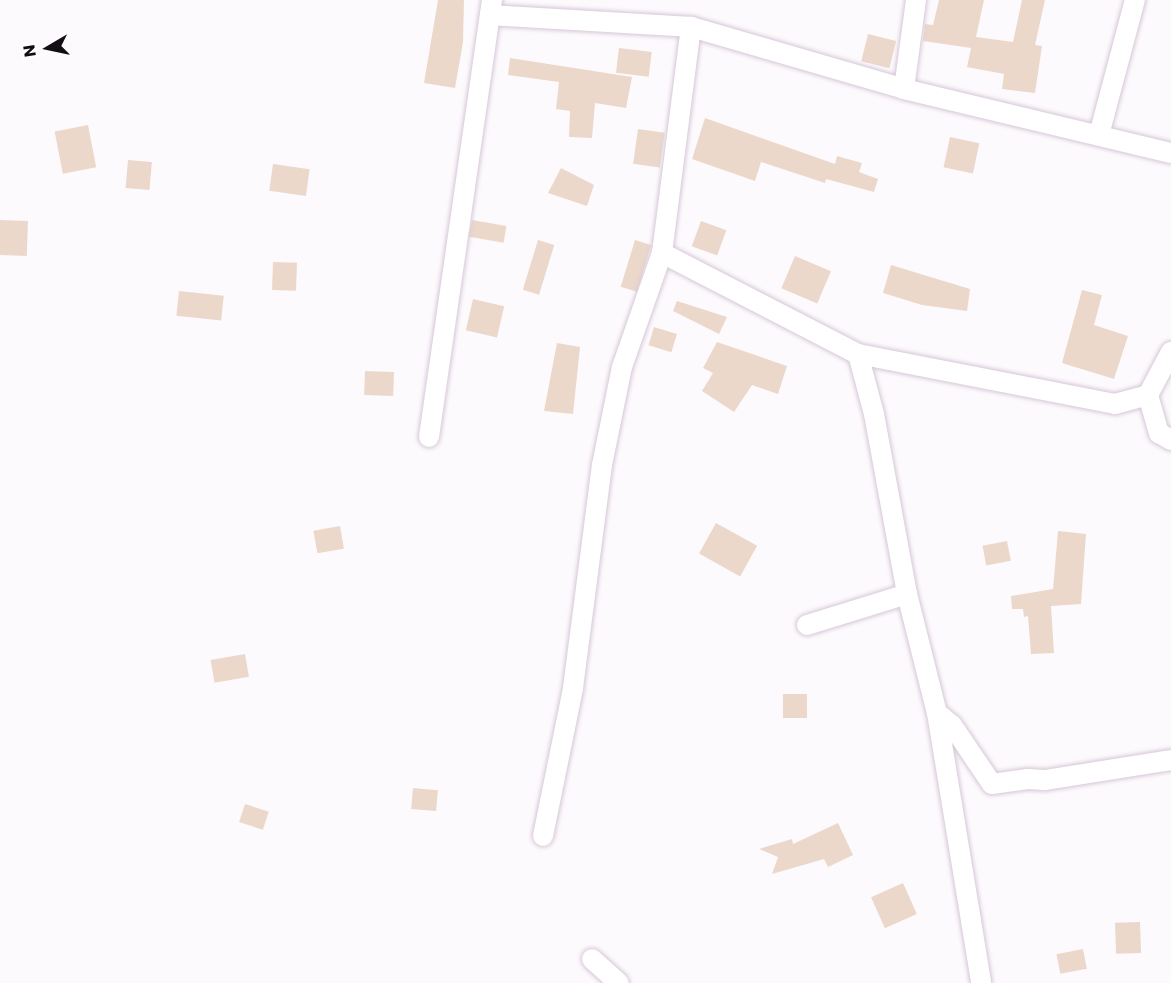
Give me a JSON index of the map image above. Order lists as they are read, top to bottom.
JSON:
{
  "north": "left"
}
